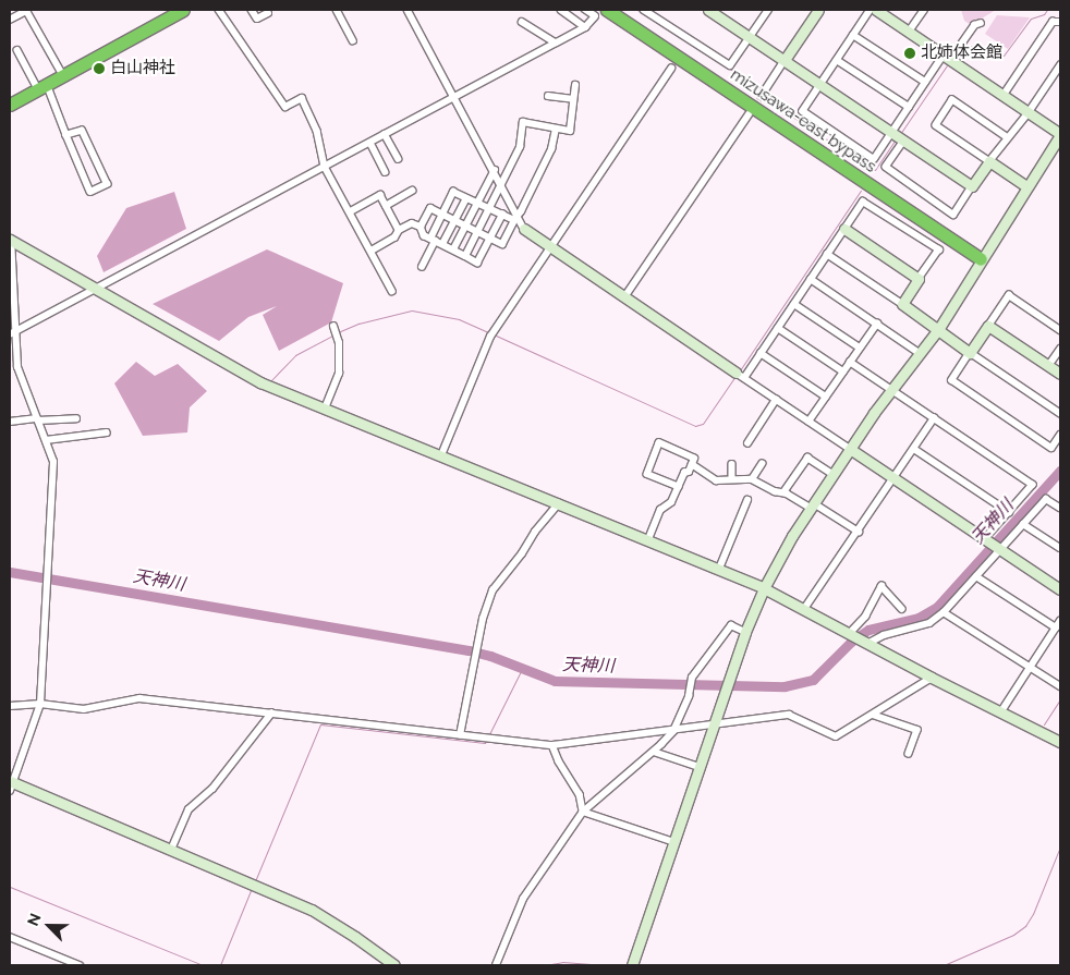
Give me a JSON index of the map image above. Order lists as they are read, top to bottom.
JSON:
{
  "streets": {
    "highway": ["mizusawa-east bypass"]
  },
  "water": ["天神川"],
  "places": ["北姉体会館", "白山神社"],
  "north": "top left"
}
